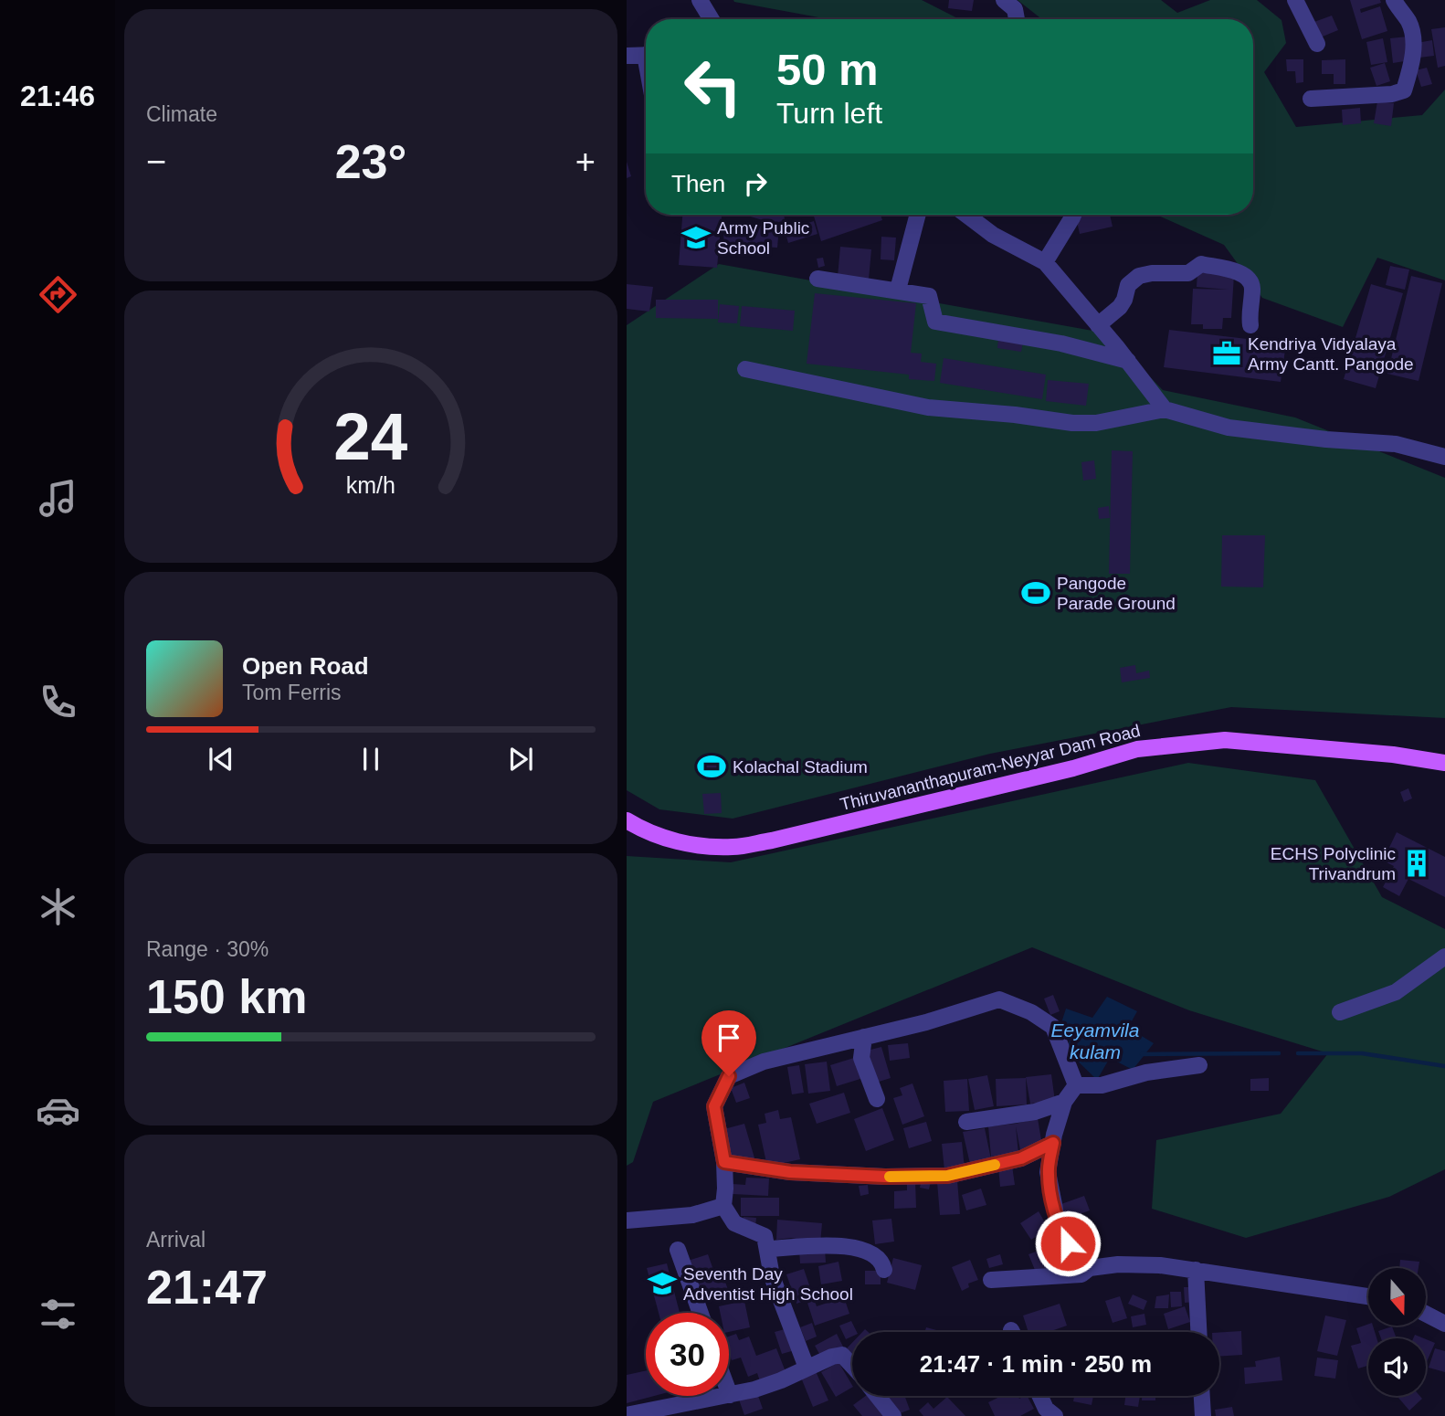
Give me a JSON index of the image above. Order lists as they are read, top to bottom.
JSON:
{
  "streets": {
    "main road": ["Thiruvananthapuram-Neyyar Dam Road"]
  },
  "water": ["Eeyamvila kulam"],
  "places": {
    "school or university": ["Army Public School", "Seventh Day Adventist High School"],
    "office": ["Kendriya Vidyalaya Army Cantt. Pangode"],
    "sports": ["Pangode Parade Ground", "Kolachal Stadium"],
    "building": ["ECHS Polyclinic Trivandrum"]
  },
  "north": "bottom",
  "page": {
    "tabs": "21:46",
    "tile": [
      "Climate",
      ["Range · 30%", "150 km"],
      ["Arrival", "21:47"]
    ],
    "turn": ["50 m", "Turn left"],
    "heat": ["−", "23°", "+"],
    "then": "Then",
    "song": ["Open Road", "Tom Ferris"],
    "limit": "30",
    "trip": "21:47 · 1 min · 250 m",
    "gauge": ["24", "km/h"]
  }
}
